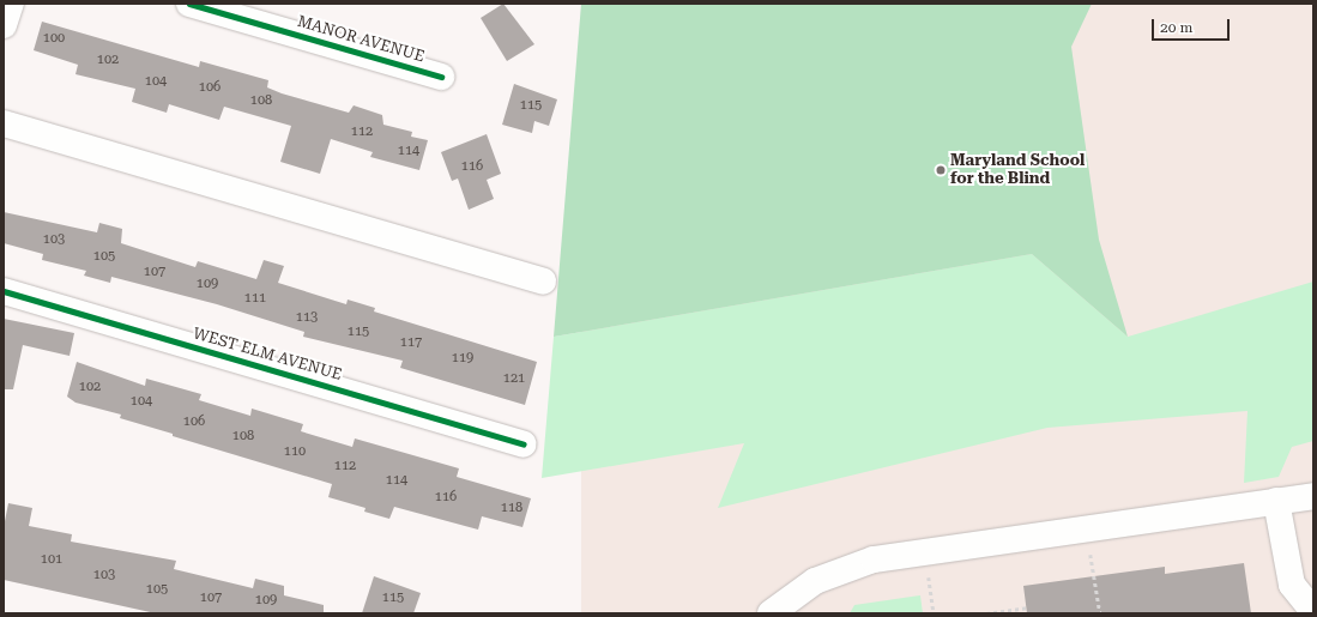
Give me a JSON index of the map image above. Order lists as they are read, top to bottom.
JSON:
{
  "streets": {
    "street": ["MANOR AVENUE", "WEST ELM AVENUE"]
  },
  "places": ["Maryland School for the Blind"],
  "house_numbers": [
    "100",
    "102",
    "104",
    "106",
    "108",
    "115",
    "112",
    "114",
    "116",
    "103",
    "105",
    "107",
    "109",
    "111",
    "113",
    "115",
    "117",
    "119",
    "121",
    "102",
    "104",
    "106",
    "108",
    "110",
    "112",
    "114",
    "116",
    "118",
    "101",
    "103",
    "105",
    "107",
    "115",
    "109"
  ],
  "scale_bar": "20 m"
}
